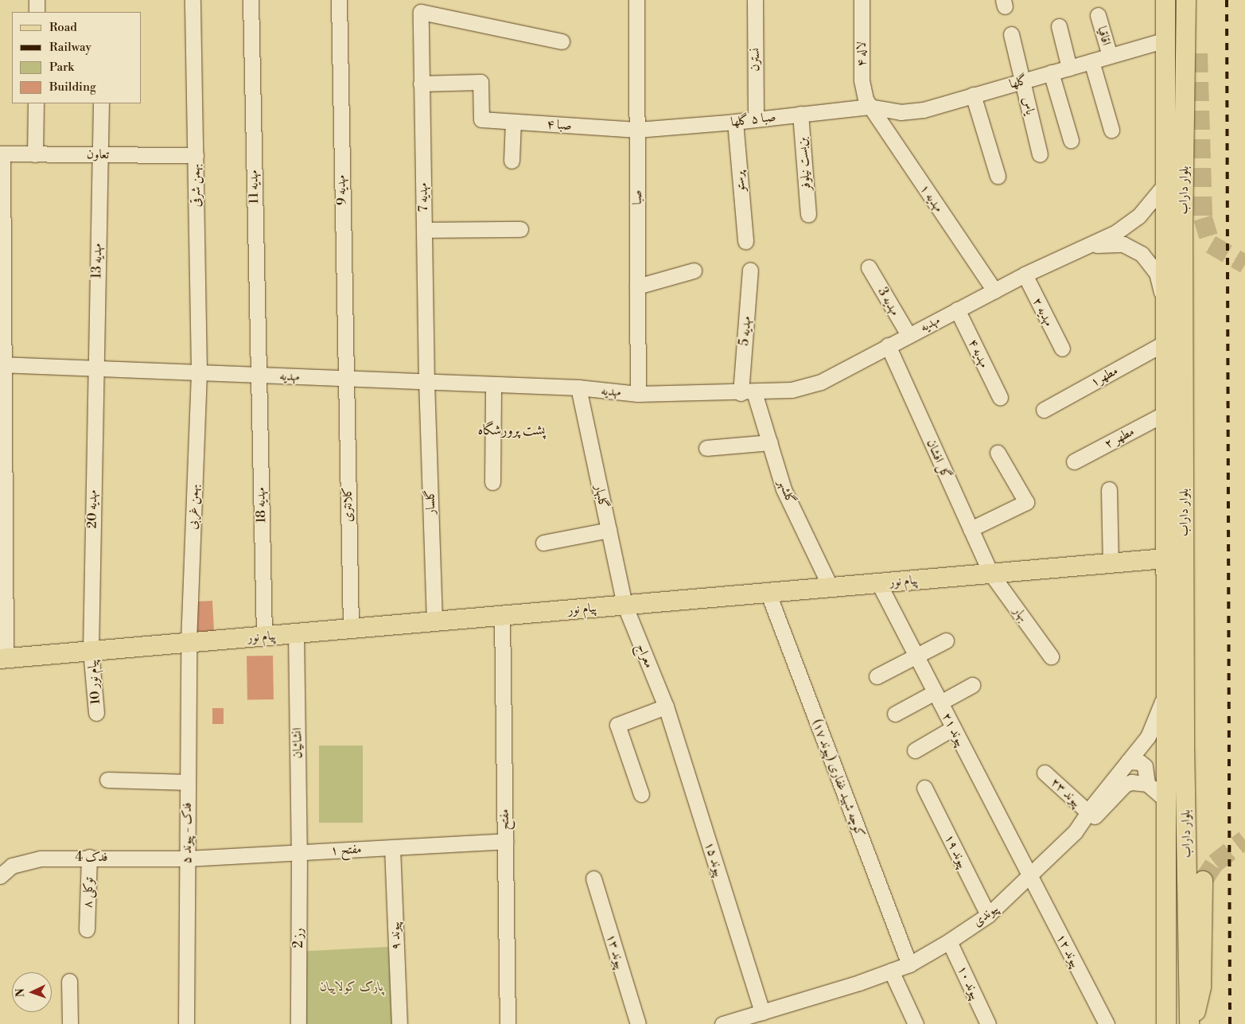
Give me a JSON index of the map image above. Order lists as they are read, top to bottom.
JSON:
{
  "streets": {
    "main road": ["بلوار داراب", "پیام نور"],
    "street": [
      "اقاقیا",
      "لاله ۴",
      "نسترن",
      "گلها",
      "یاس",
      "صبا ۵ گلها",
      "صبا ۴",
      "تعاون",
      "بن‌بست نیلوفر",
      "پرستو",
      "بهمن شرقی",
      "مهدیه 11",
      "مهدیه 9",
      "مهدیه 7",
      "صبا",
      "مهدیه ۱",
      "مهدیه 13",
      "مهدیه 3",
      "مهدیه ۲",
      "مهدیه",
      "مهدیه 5",
      "مهدیه ۴",
      "مطهر۱",
      "مطهر ۲",
      "گل افشان",
      "گلشهر",
      "گلبهار",
      "گلسار",
      "کلانتری",
      "مهدیه 18",
      "بهمن غربی",
      "مهدیه 20",
      "بهار",
      "معراج",
      "پیام نور 10",
      "پیوند ۲۱",
      "انشائیان",
      "کوچه شهید غفاری (پیوند ۱۷)",
      "پیوند ۲۳",
      "مفتح",
      "فدک - پیوند ۵",
      "مفتح ۱",
      "پیوند ۱۹",
      "فدک 4",
      "پیوند ۱۵",
      "توکلی ۸",
      "پیوندی",
      "پیوند ۹",
      "رز 2",
      "پیوند ۱۲",
      "پیوند ۱۳",
      "پیوند ۱۰"
    ]
  },
  "crossings": [
    ["اقاقیا", "گلها"],
    ["لاله ۴", "گلها"],
    ["لاله ۴", "صبا ۵ گلها"],
    ["لاله ۴", "مهدیه ۱"],
    ["نسترن", "صبا ۵ گلها"],
    ["گلها", "یاس"],
    ["گلها", "صبا ۵ گلها"],
    ["گلها", "بلوار داراب"],
    ["گلها", "مهدیه ۱"],
    ["صبا ۵ گلها", "صبا ۴"],
    ["صبا ۵ گلها", "بن‌بست نیلوفر"],
    ["صبا ۵ گلها", "پرستو"],
    ["صبا ۵ گلها", "صبا"],
    ["صبا ۵ گلها", "مهدیه ۱"],
    ["صبا ۴", "مهدیه 7"],
    ["صبا ۴", "صبا"],
    ["تعاون", "بهمن شرقی"],
    ["تعاون", "مهدیه 13"],
    ["بهمن شرقی", "مهدیه"],
    ["بهمن شرقی", "بهمن غربی"],
    ["مهدیه 11", "مهدیه"],
    ["مهدیه 11", "مهدیه 18"],
    ["مهدیه 9", "مهدیه"],
    ["مهدیه 9", "کلانتری"],
    ["بلوار داراب", "مهدیه"],
    ["بلوار داراب", "مطهر۱"],
    ["بلوار داراب", "مطهر ۲"],
    ["بلوار داراب", "پیام نور"],
    ["بلوار داراب", "پیوندی"],
    ["مهدیه 7", "مهدیه"],
    ["مهدیه 7", "گلسار"],
    ["صبا", "مهدیه"],
    ["مهدیه ۱", "مهدیه"],
    ["مهدیه 13", "مهدیه"],
    ["مهدیه 13", "مهدیه 20"],
    ["مهدیه 3", "مهدیه"],
    ["مهدیه ۲", "مهدیه"],
    ["مهدیه", "مهدیه 5"],
    ["مهدیه", "مهدیه ۴"],
    ["مهدیه", "گل افشان"],
    ["مهدیه", "گلشهر"],
    ["مهدیه", "گلبهار"],
    ["مهدیه", "گلسار"],
    ["مهدیه", "کلانتری"],
    ["مهدیه", "مهدیه 18"],
    ["مهدیه", "بهمن غربی"],
    ["مهدیه", "مهدیه 20"],
    ["مهدیه 5", "گلشهر"],
    ["گل افشان", "پیام نور"],
    ["گل افشان", "بهار"],
    ["گلشهر", "پیام نور"],
    ["گلبهار", "پیام نور"],
    ["گلبهار", "معراج"],
    ["گلسار", "پیام نور"],
    ["کلانتری", "پیام نور"],
    ["مهدیه 18", "پیام نور"],
    ["بهمن غربی", "پیام نور"],
    ["بهمن غربی", "فدک - پیوند ۵"],
    ["مهدیه 20", "پیام نور"],
    ["مهدیه 20", "پیام نور 10"],
    ["پیام نور", "بهار"],
    ["پیام نور", "معراج"],
    ["پیام نور", "پیام نور 10"],
    ["پیام نور", "پیوند ۲۱"],
    ["پیام نور", "انشائیان"],
    ["پیام نور", "کوچه شهید غفاری (پیوند ۱۷)"],
    ["پیام نور", "مفتح"],
    ["پیام نور", "فدک - پیوند ۵"],
    ["معراج", "پیوند ۱۵"],
    ["پیوند ۲۱", "پیوندی"],
    ["پیوند ۲۱", "پیوند ۱۲"],
    ["انشائیان", "مفتح ۱"],
    ["انشائیان", "رز 2"],
    ["کوچه شهید غفاری (پیوند ۱۷)", "پیوندی"],
    ["پیوند ۲۳", "پیوندی"],
    ["مفتح", "مفتح ۱"],
    ["فدک - پیوند ۵", "مفتح ۱"],
    ["فدک - پیوند ۵", "فدک 4"],
    ["مفتح ۱", "فدک 4"],
    ["مفتح ۱", "پیوند ۹"],
    ["مفتح ۱", "رز 2"],
    ["پیوند ۱۹", "پیوندی"],
    ["فدک 4", "توکلی ۸"],
    ["پیوند ۱۵", "پیوندی"],
    ["پیوندی", "پیوند ۱۲"],
    ["پیوندی", "پیوند ۱۰"]
  ],
  "districts": ["پشت پرورشگاه"],
  "parks": ["پارک کولاییان"],
  "legend": [
    "Road",
    "Railway",
    "Park",
    "Building"
  ],
  "north": "left"
}
